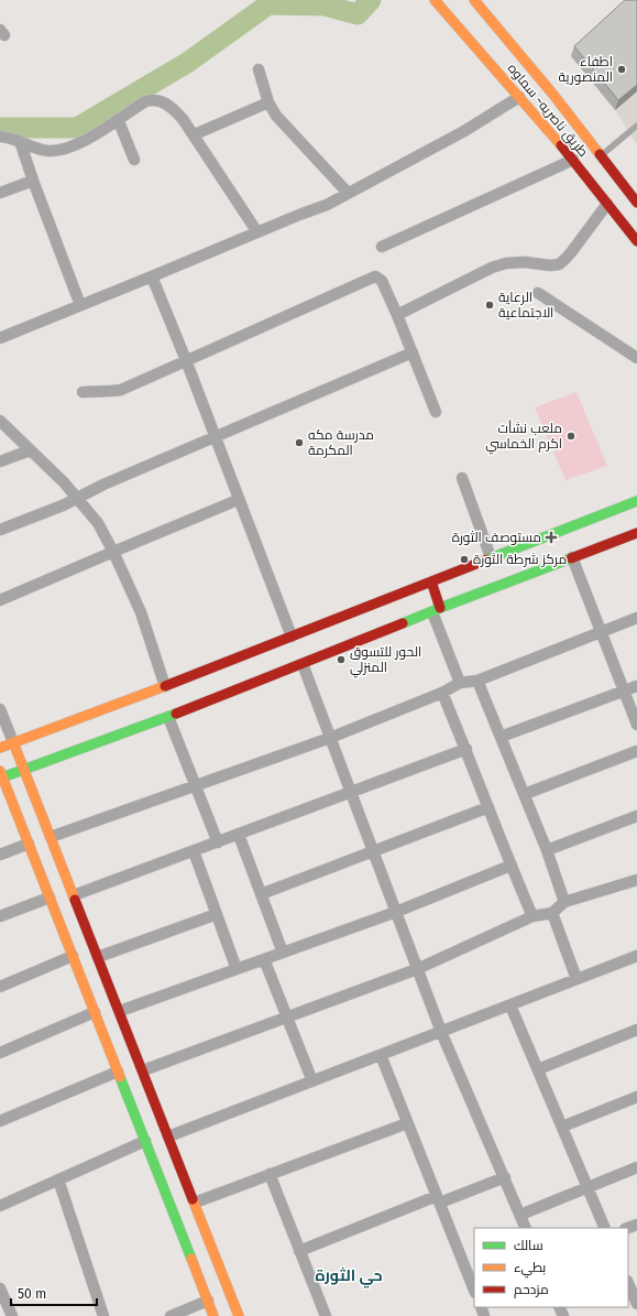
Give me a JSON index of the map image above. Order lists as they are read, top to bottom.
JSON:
{
  "streets": {
    "main road": ["طريق ناصريه~ سماوه"]
  },
  "districts": ["حي الثورة"],
  "places": {
    "other": [
      "اطفاء المنصورية",
      "الرعاية الاجتماعية",
      "ملعب نشأت اكرم الخماسي",
      "مدرسة مكه المكرمة",
      "مركز شرطة الثورة",
      "الحور للتسوق المنزلي"
    ],
    "health": ["مستوصف الثورة"]
  },
  "legend": ["سالك", "بطيء", "مزدحم"],
  "scale_bar": "50 m"
}
